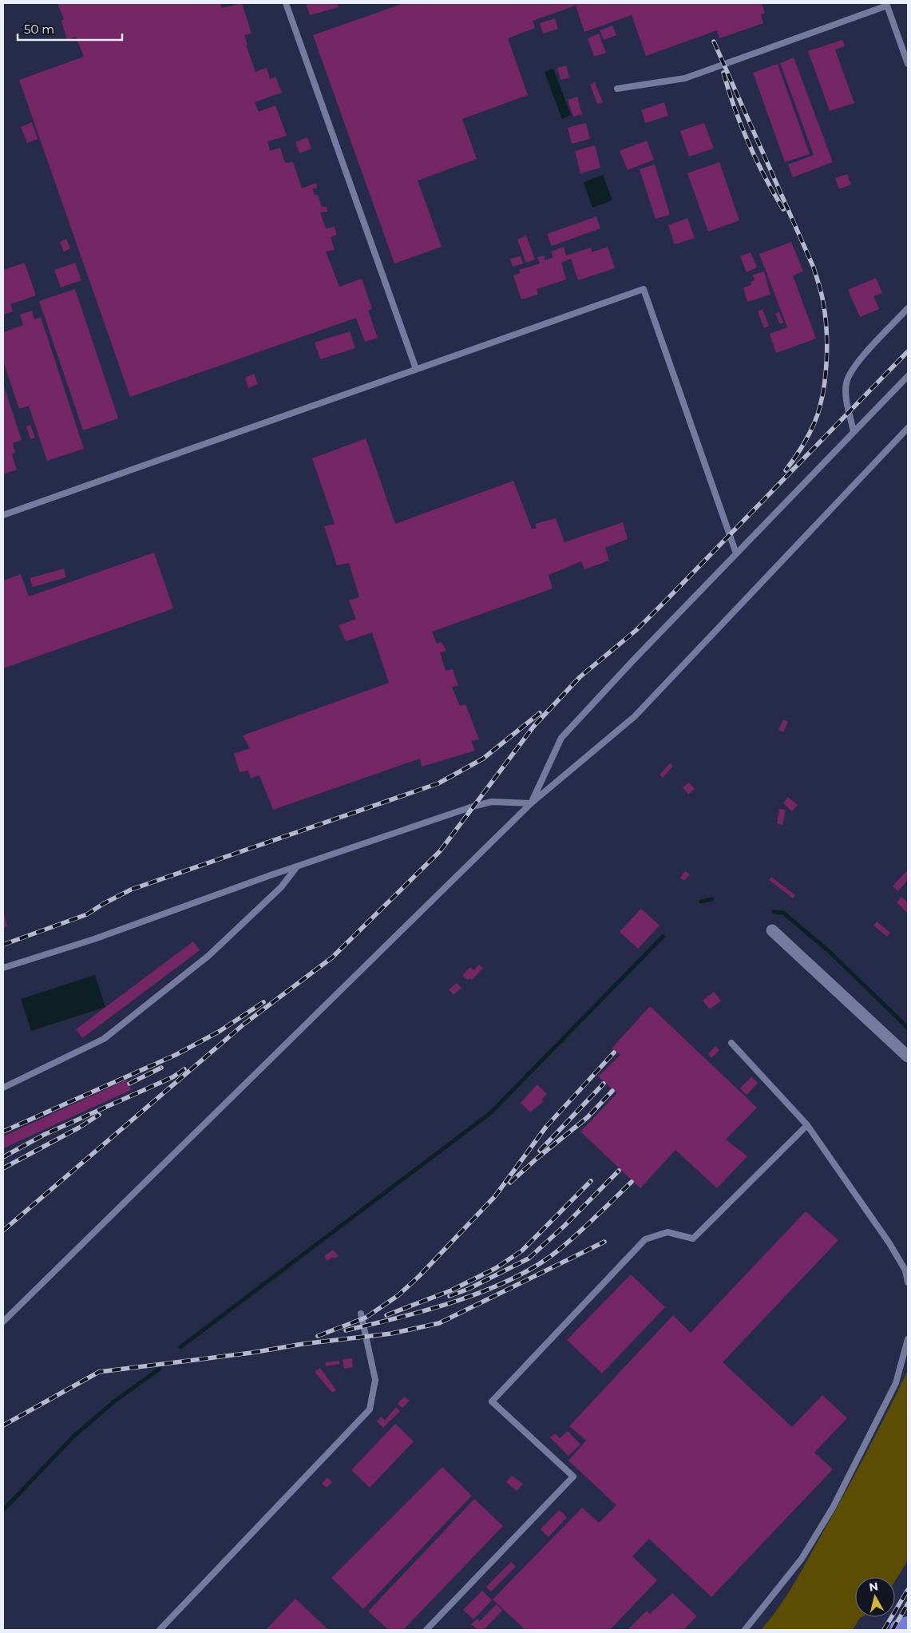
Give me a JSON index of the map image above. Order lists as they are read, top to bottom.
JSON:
{
  "scale_bar": "50 m",
  "north": "top"
}
